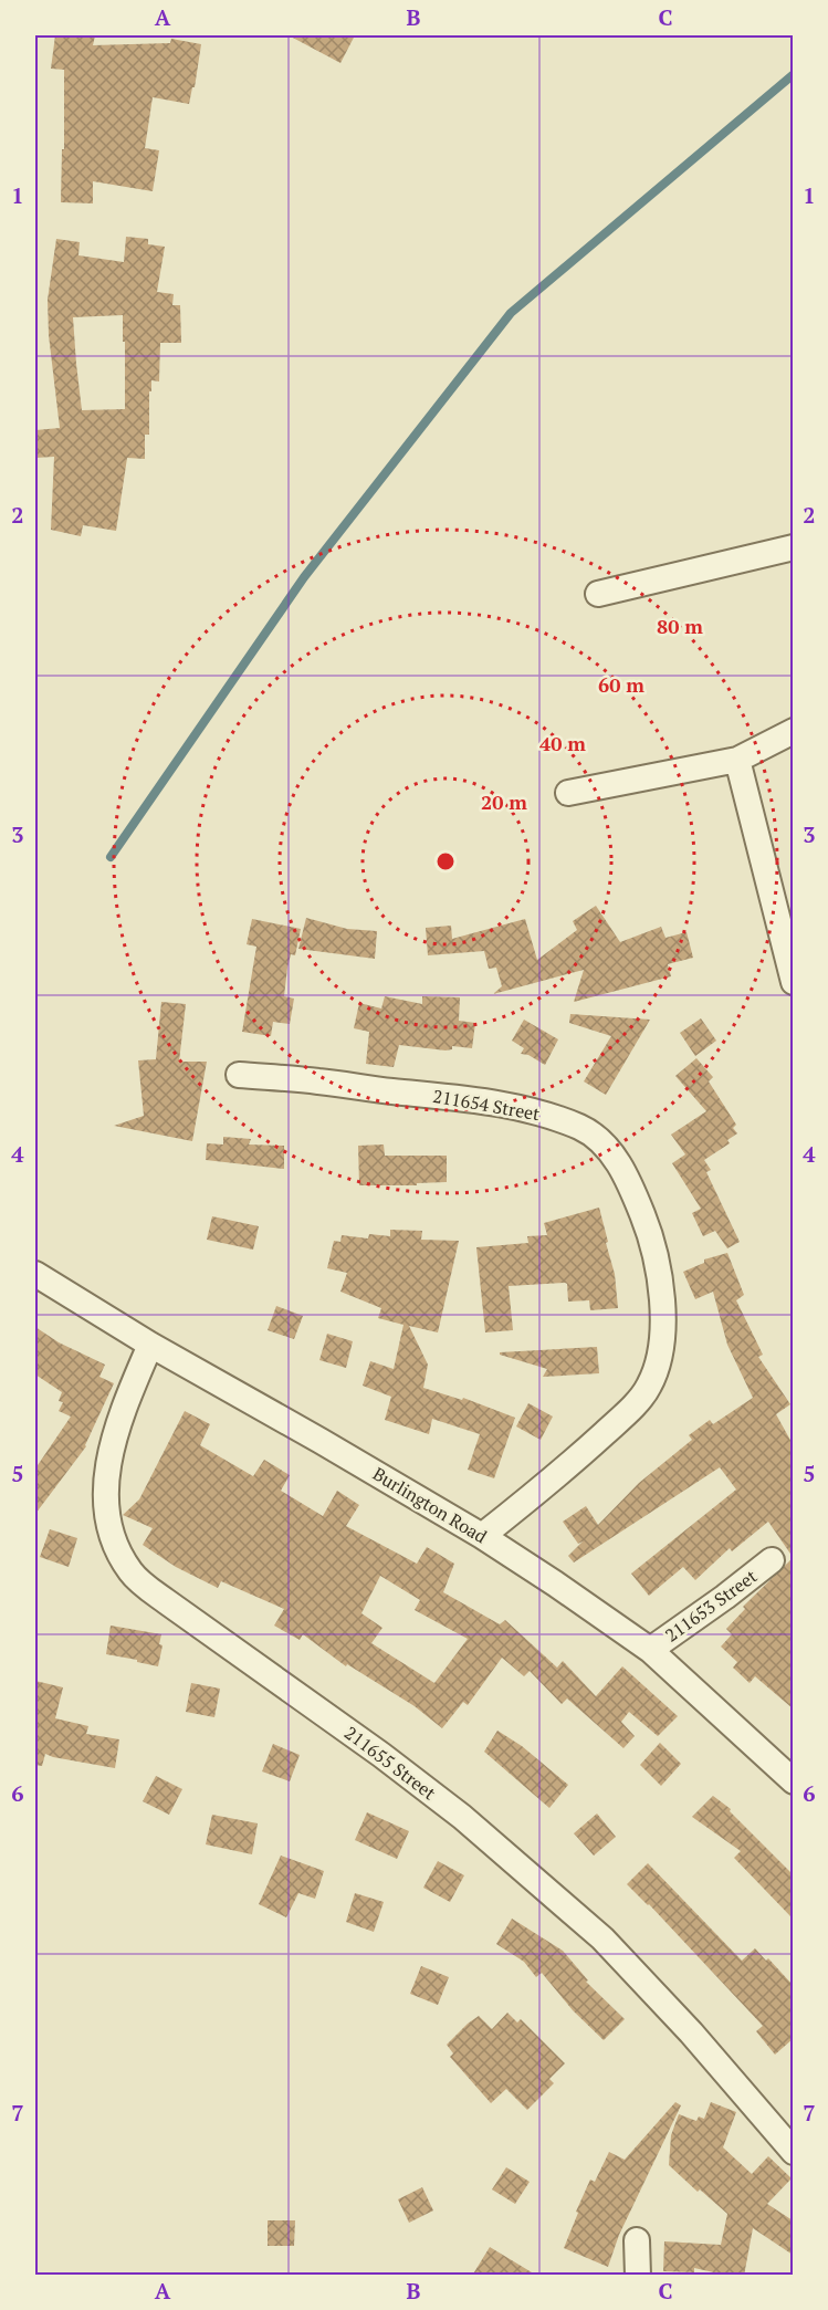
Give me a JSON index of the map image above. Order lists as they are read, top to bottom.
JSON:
{
  "streets": {
    "street": [
      "211654 Street",
      "Burlington Road",
      "211653 Street",
      "211655 Street"
    ]
  },
  "crossings": [
    ["211654 Street", "Burlington Road"],
    ["Burlington Road", "211653 Street"],
    ["Burlington Road", "211655 Street"]
  ],
  "grid": {
    "columns": ["A", "B", "C"],
    "rows": [
      "1",
      "2",
      "3",
      "4",
      "5",
      "6",
      "7"
    ]
  },
  "rings": [
    "80 m",
    "60 m",
    "40 m",
    "20 m"
  ]
}
